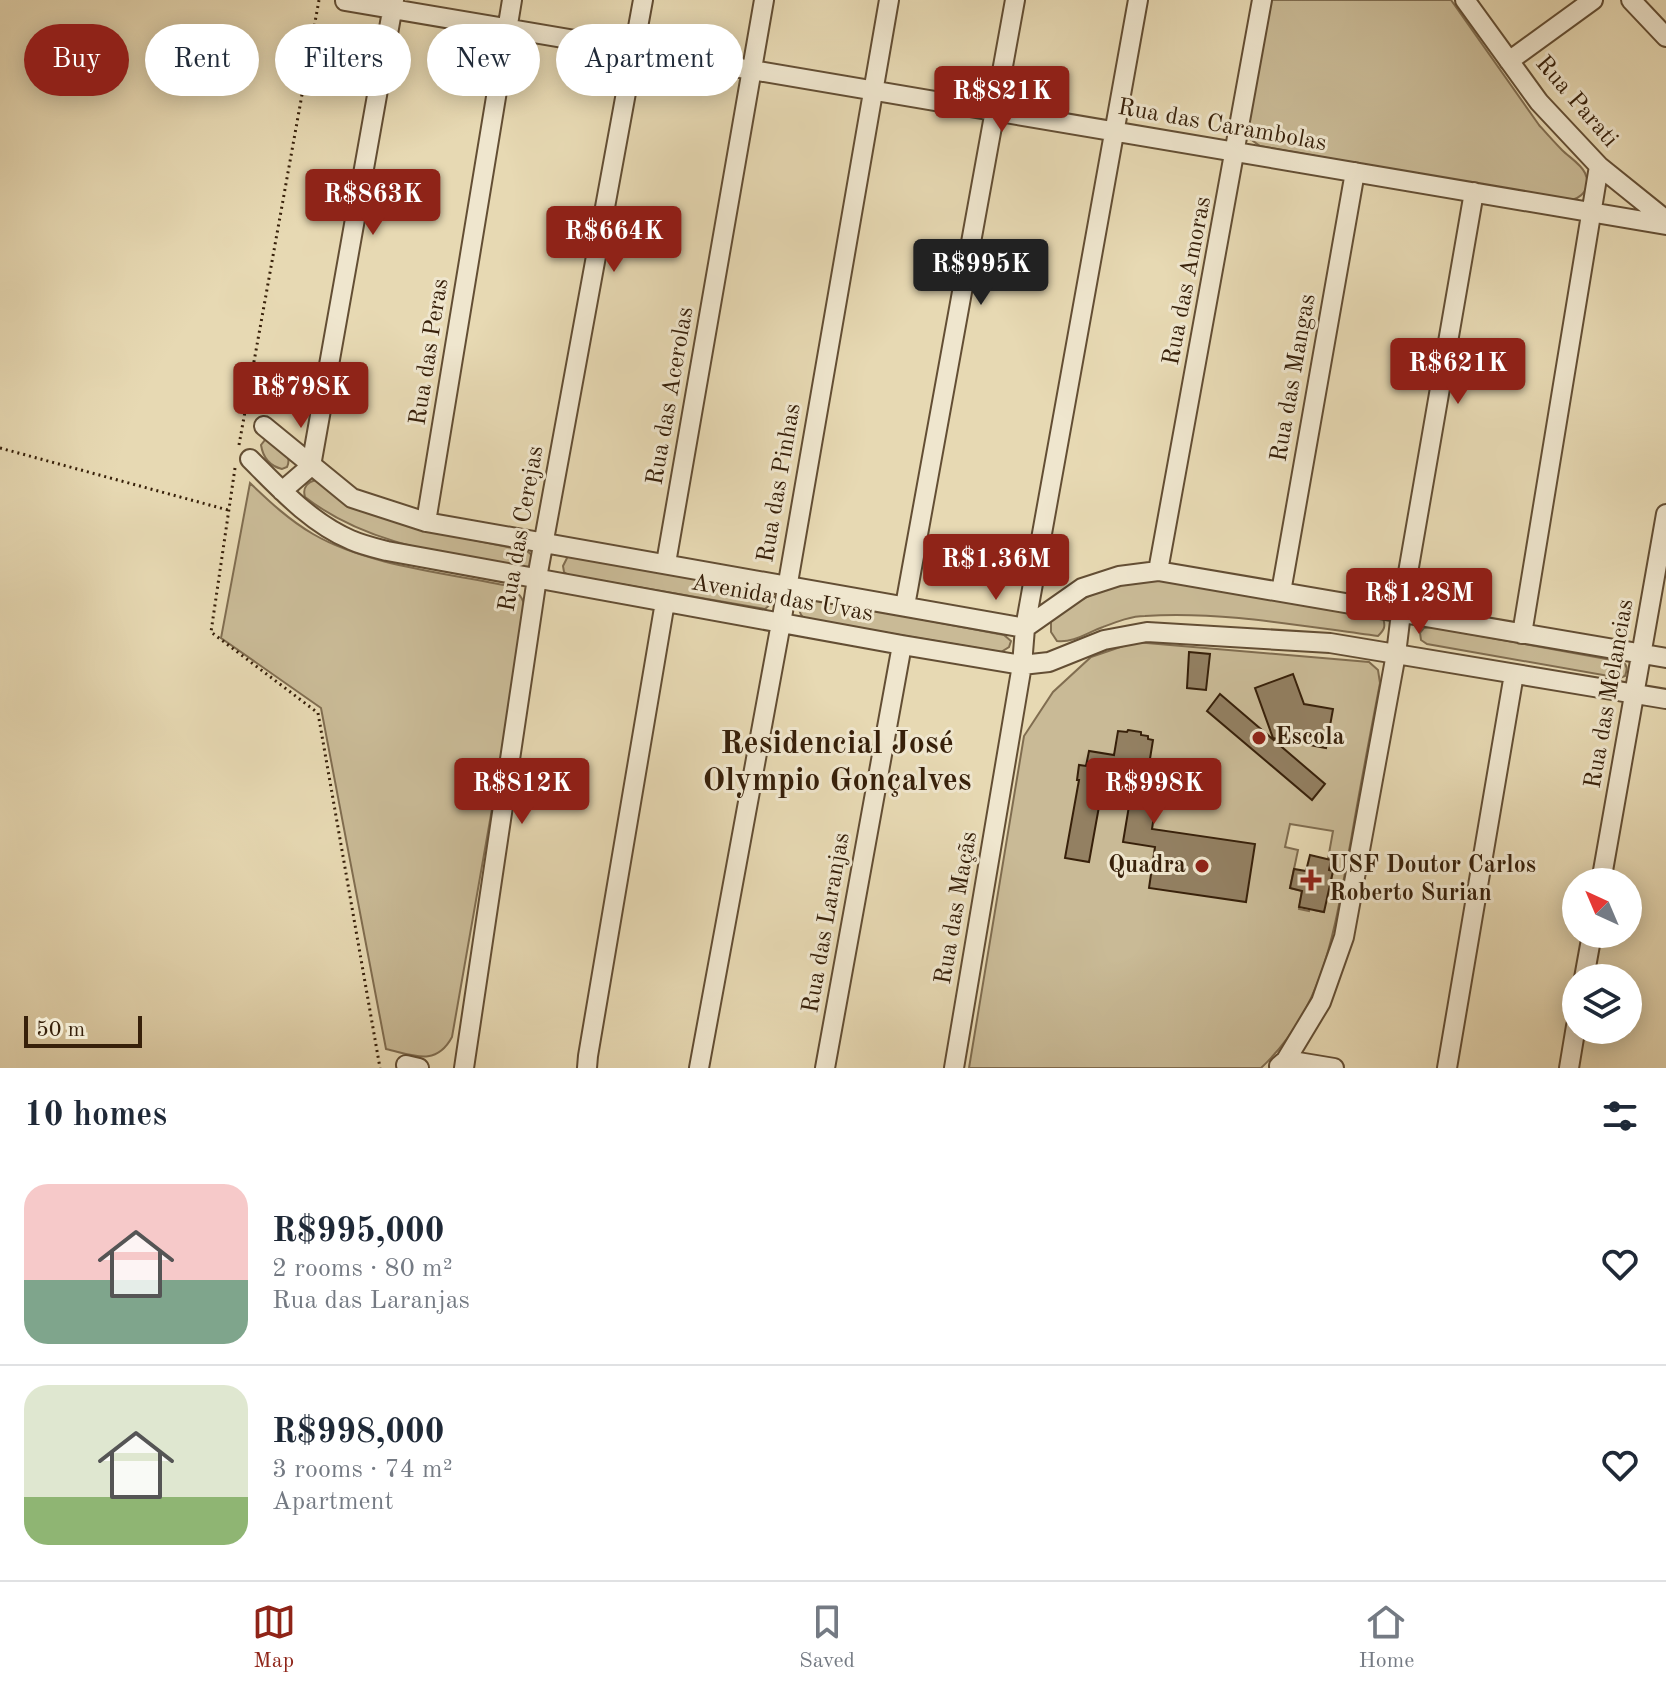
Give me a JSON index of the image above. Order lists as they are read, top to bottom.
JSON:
{
  "streets": {
    "street": [
      "Rua Parati",
      "Rua das Carambolas",
      "Rua das Amoras",
      "Rua das Peras",
      "Rua das Mangas",
      "Rua das Acerolas",
      "Rua das Pinhas",
      "Rua das Cerejas",
      "Avenida das Uvas",
      "Rua das Melancias",
      "Rua das Maçãs",
      "Rua das Laranjas"
    ]
  },
  "crossings": [
    ["Rua Parati", "Rua das Carambolas"],
    ["Rua das Carambolas", "Rua das Amoras"],
    ["Rua das Carambolas", "Rua das Mangas"],
    ["Rua das Carambolas", "Rua das Acerolas"],
    ["Rua das Carambolas", "Rua das Pinhas"],
    ["Rua das Carambolas", "Rua das Maçãs"],
    ["Rua das Peras", "Avenida das Uvas"],
    ["Rua das Acerolas", "Avenida das Uvas"],
    ["Rua das Pinhas", "Avenida das Uvas"],
    ["Rua das Cerejas", "Avenida das Uvas"],
    ["Avenida das Uvas", "Rua das Melancias"],
    ["Avenida das Uvas", "Rua das Maçãs"],
    ["Avenida das Uvas", "Rua das Laranjas"]
  ],
  "districts": ["Residencial José Olympio Gonçalves"],
  "places": {
    "other": ["Escola", "Quadra"],
    "health": ["USF Doutor Carlos Roberto Surian"]
  },
  "scale_bar": "50 m",
  "north": "top left",
  "page": {
    "chip": [
      "Buy",
      "Rent",
      "Filters",
      "New",
      "Apartment"
    ],
    "price": [
      "R$821K",
      "R$863K",
      "R$664K",
      "R$995K",
      "R$621K",
      "R$798K",
      "R$1.36M",
      "R$1.28M",
      "R$812K",
      "R$998K"
    ],
    "scale": "50 m",
    "heading": "10 homes",
    "list": [
      {
        "name": "R$995,000",
        "note": "2 rooms · 80 m² · Rua das Laranjas"
      },
      {
        "name": "R$998,000",
        "note": "3 rooms · 74 m² · Apartment"
      }
    ],
    "tabs": ["Map", "Saved", "Home"]
  }
}
